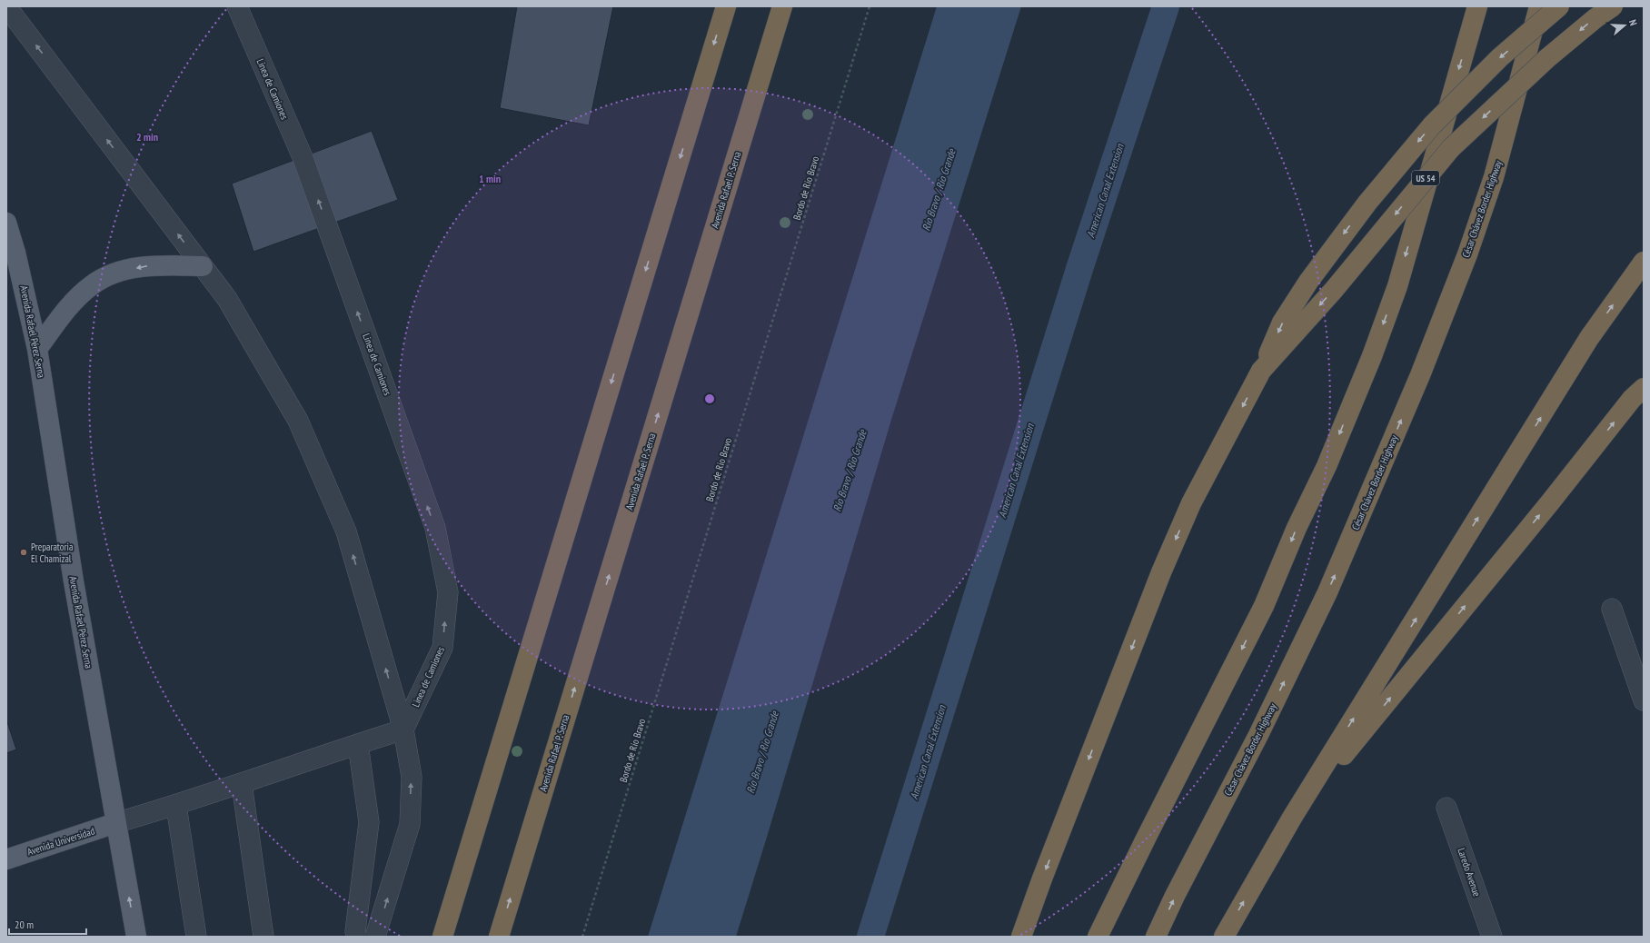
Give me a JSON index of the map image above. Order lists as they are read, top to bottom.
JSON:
{
  "streets": {
    "highway": ["US 54", "Avenida Rafael P. Serna", "César Chávez Border Highway"],
    "main road": ["Avenida Rafael Pérez Serna", "Avenida Universidad"],
    "street": ["Linea de Camiones", "Laredo Avenue"],
    "path": ["Bordo de Rio Bravo"]
  },
  "crossings": [
    ["Avenida Rafael Pérez Serna", "Avenida Universidad"]
  ],
  "water": ["Río Bravo / Rio Grande", "American Canal Extension"],
  "places": ["Preparatoria El Chamizal"],
  "scale_bar": "20 m",
  "north": "right",
  "rings": ["2 min", "1 min"]
}
